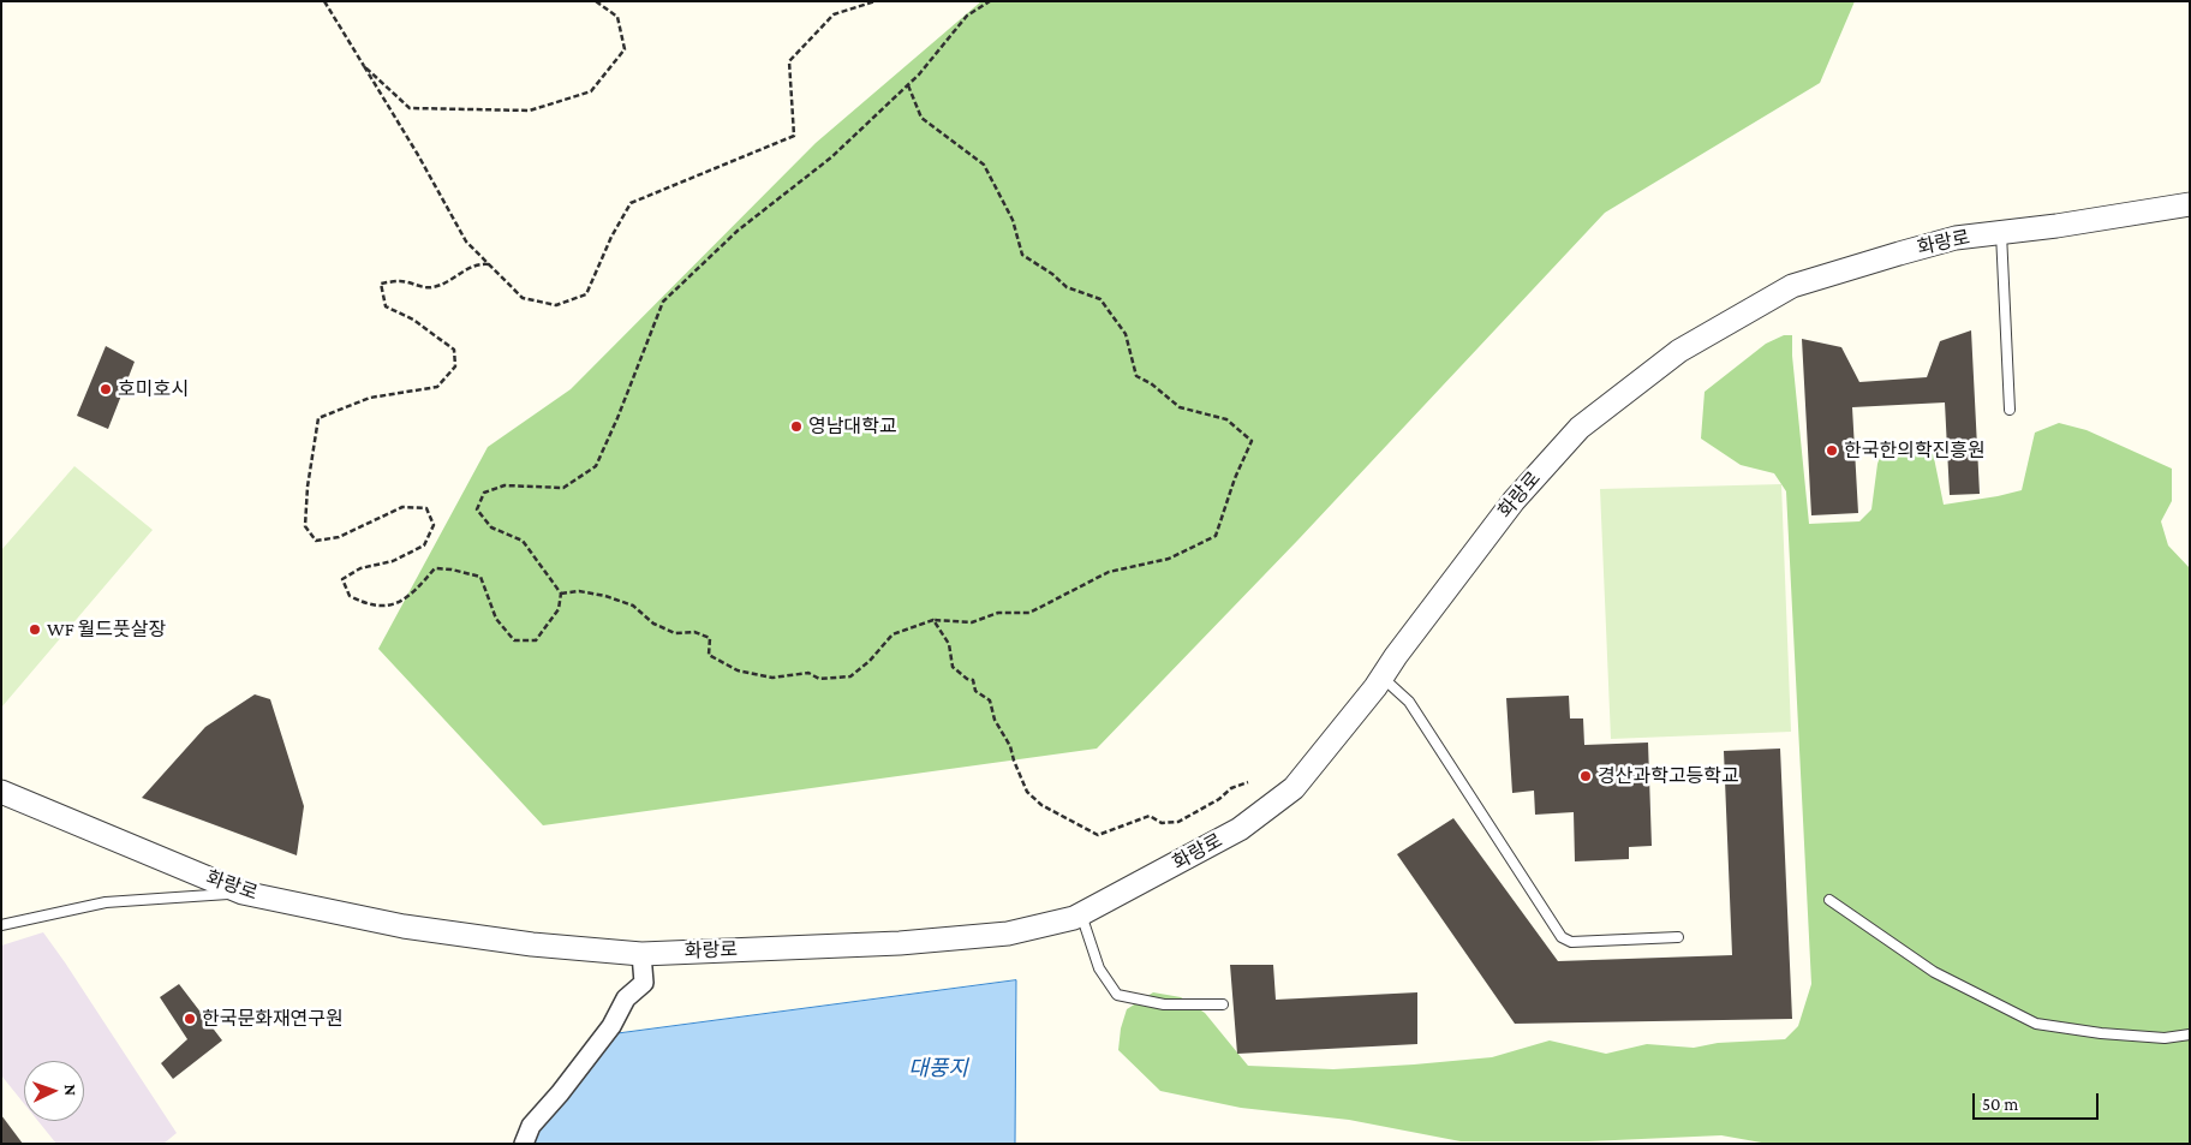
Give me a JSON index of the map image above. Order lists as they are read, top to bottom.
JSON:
{
  "streets": {
    "street": ["화랑로"]
  },
  "water": ["대풍지"],
  "places": [
    "호미호시",
    "영남대학교",
    "한국한의학진흥원",
    "WF 월드풋살장",
    "경산과학고등학교",
    "한국문화재연구원"
  ],
  "scale_bar": "50 m",
  "north": "right"
}
